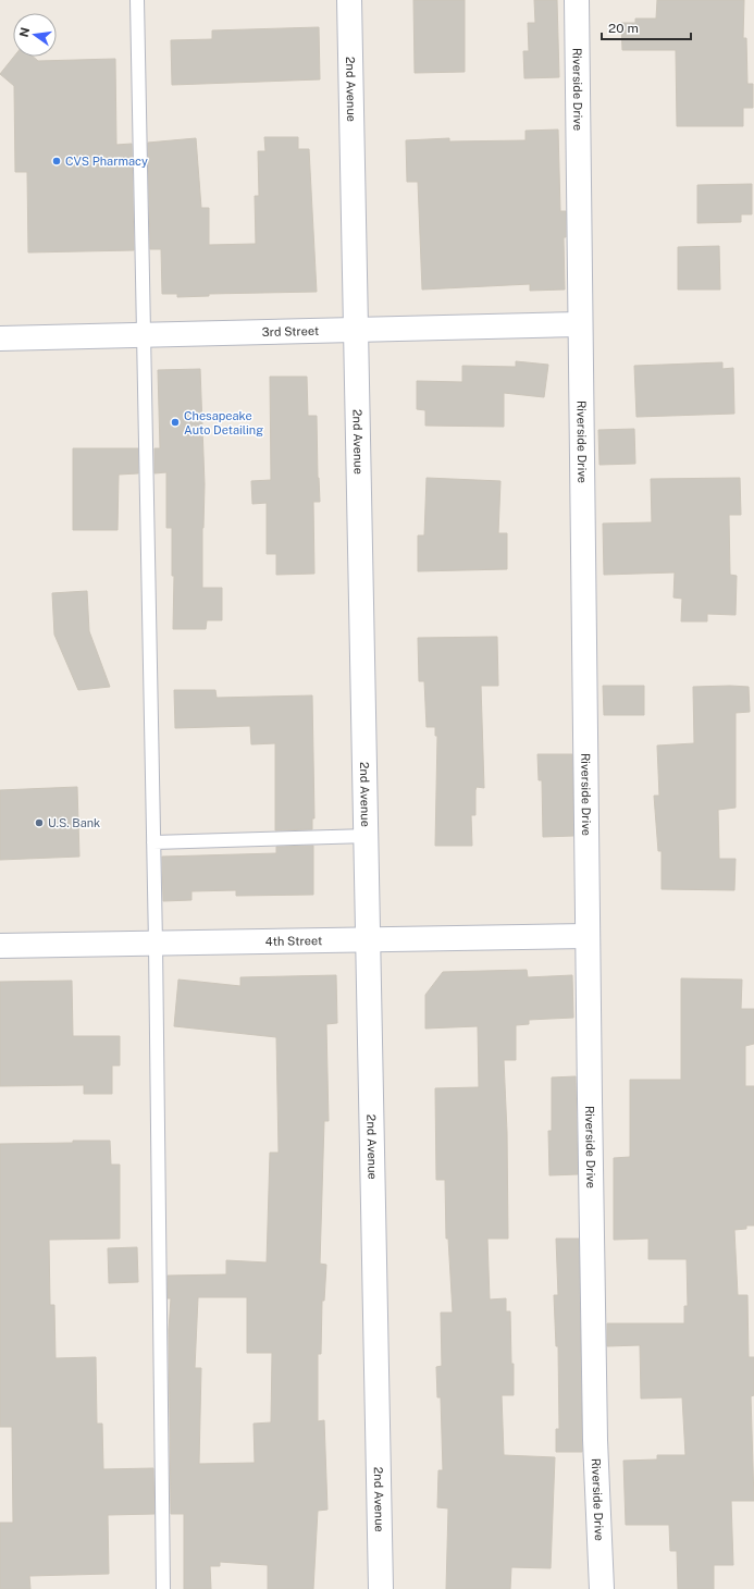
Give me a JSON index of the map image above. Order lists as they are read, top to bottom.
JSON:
{
  "streets": {
    "street": [
      "2nd Avenue",
      "Riverside Drive",
      "3rd Street",
      "4th Street"
    ]
  },
  "crossings": [
    ["2nd Avenue", "3rd Street"],
    ["2nd Avenue", "4th Street"],
    ["Riverside Drive", "3rd Street"],
    ["Riverside Drive", "4th Street"]
  ],
  "places": ["CVS Pharmacy", "Chesapeake Auto Detailing", "U.S. Bank"],
  "scale_bar": "20 m",
  "north": "left"
}
